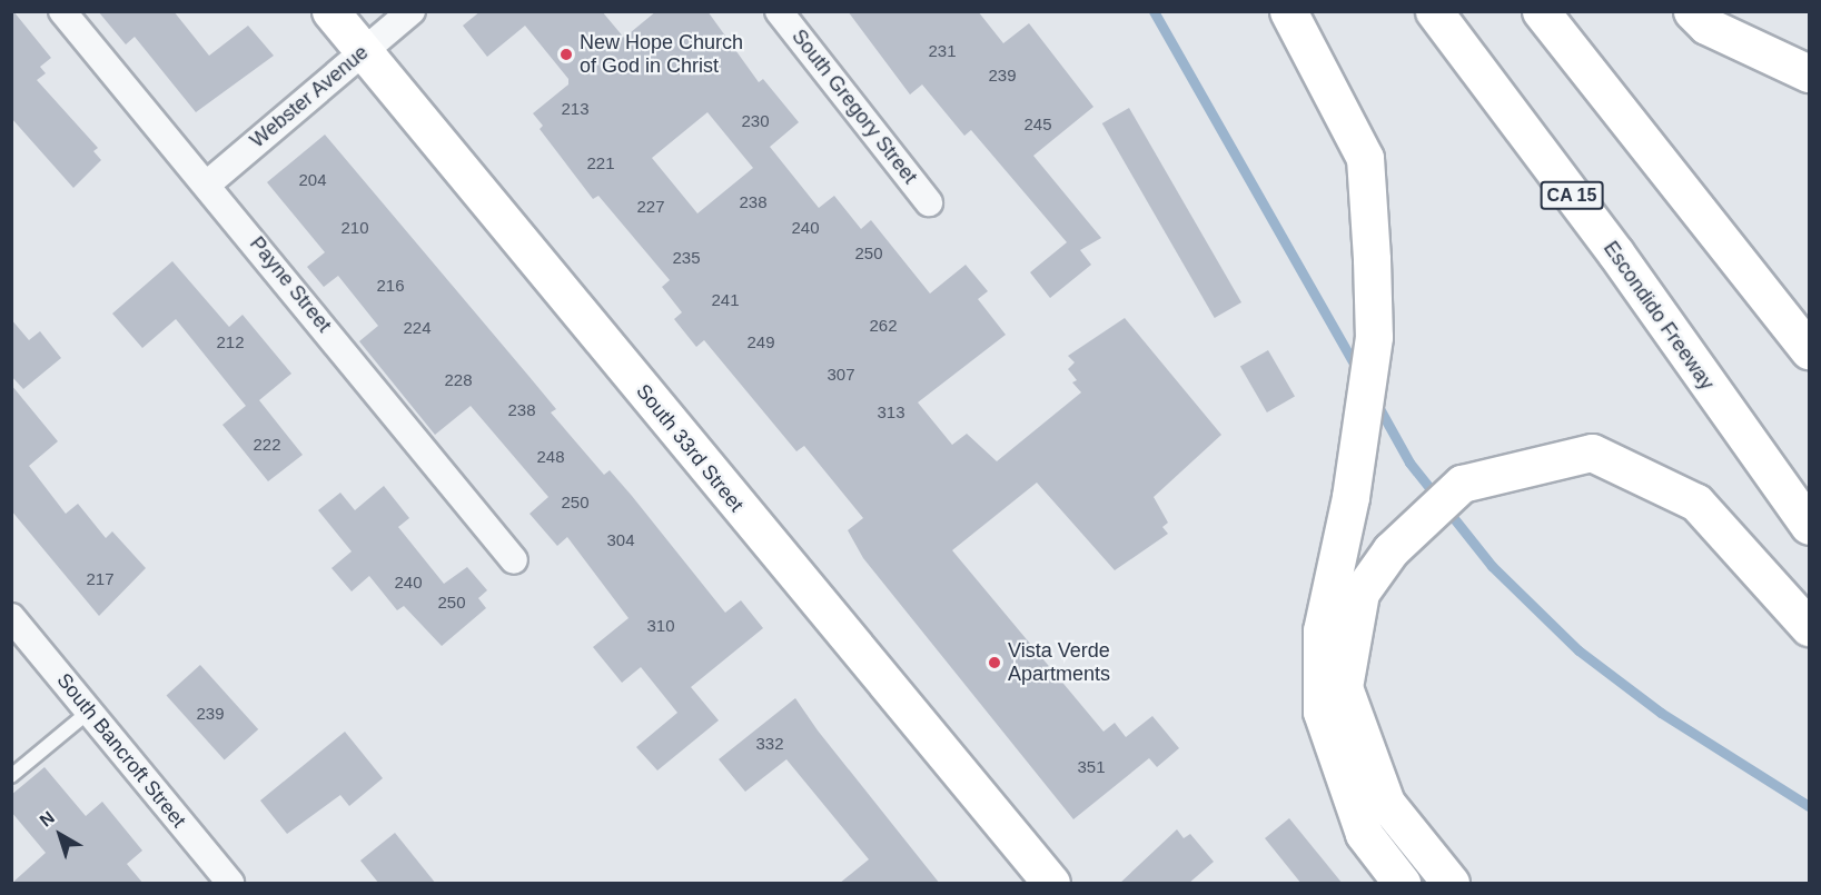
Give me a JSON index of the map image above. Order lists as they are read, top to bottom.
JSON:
{
  "streets": {
    "main road": ["CA 15", "Escondido Freeway", "South 33rd Street"],
    "street": [
      "Webster Avenue",
      "South Gregory Street",
      "Payne Street",
      "South Bancroft Street"
    ]
  },
  "crossings": [
    ["Webster Avenue", "Payne Street"],
    ["Webster Avenue", "South 33rd Street"]
  ],
  "places": ["New Hope Church of God in Christ", "Vista Verde Apartments"],
  "house_numbers": [
    "231",
    "239",
    "213",
    "230",
    "245",
    "221",
    "204",
    "238",
    "227",
    "210",
    "240",
    "250",
    "235",
    "216",
    "241",
    "262",
    "224",
    "212",
    "249",
    "307",
    "228",
    "238",
    "313",
    "222",
    "248",
    "250",
    "304",
    "217",
    "240",
    "250",
    "310",
    "239",
    "332",
    "351"
  ],
  "north": "top left"
}
